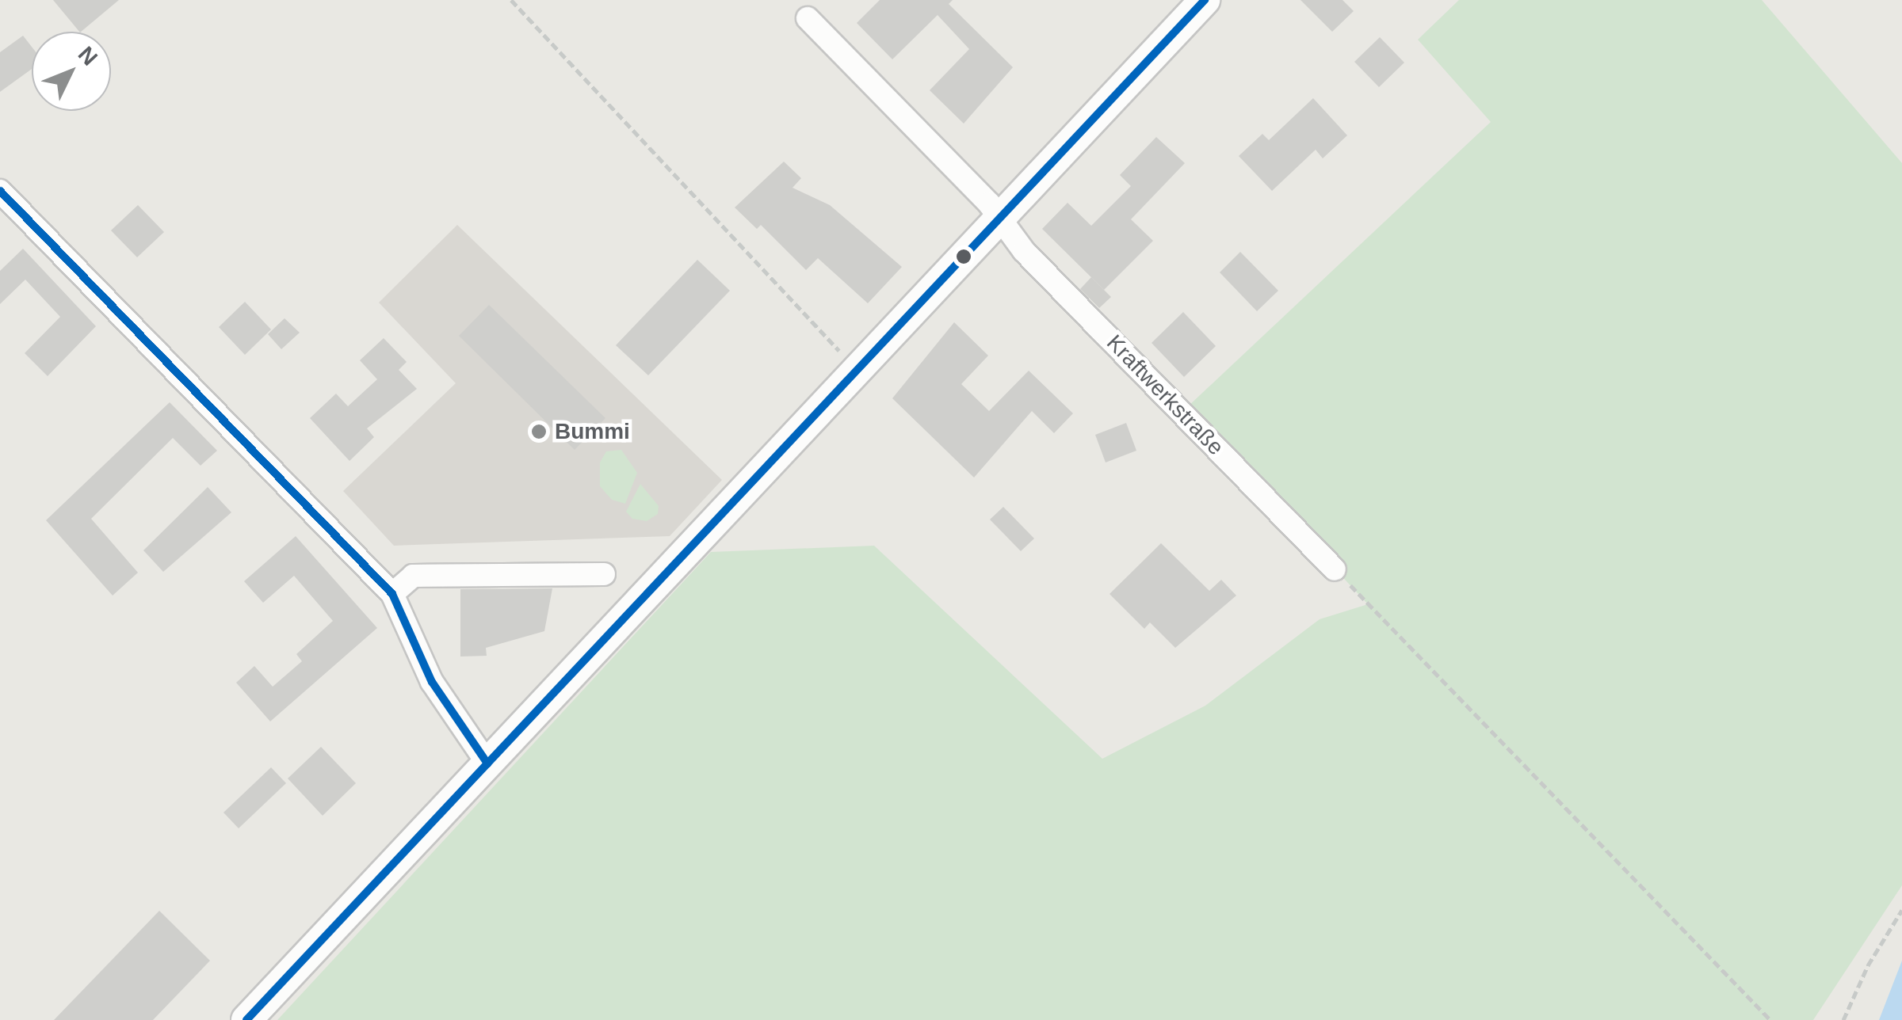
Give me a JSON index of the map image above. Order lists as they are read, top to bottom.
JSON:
{
  "streets": {
    "street": ["Kraftwerkstraße"]
  },
  "places": ["Bummi"],
  "north": "top right"
}
